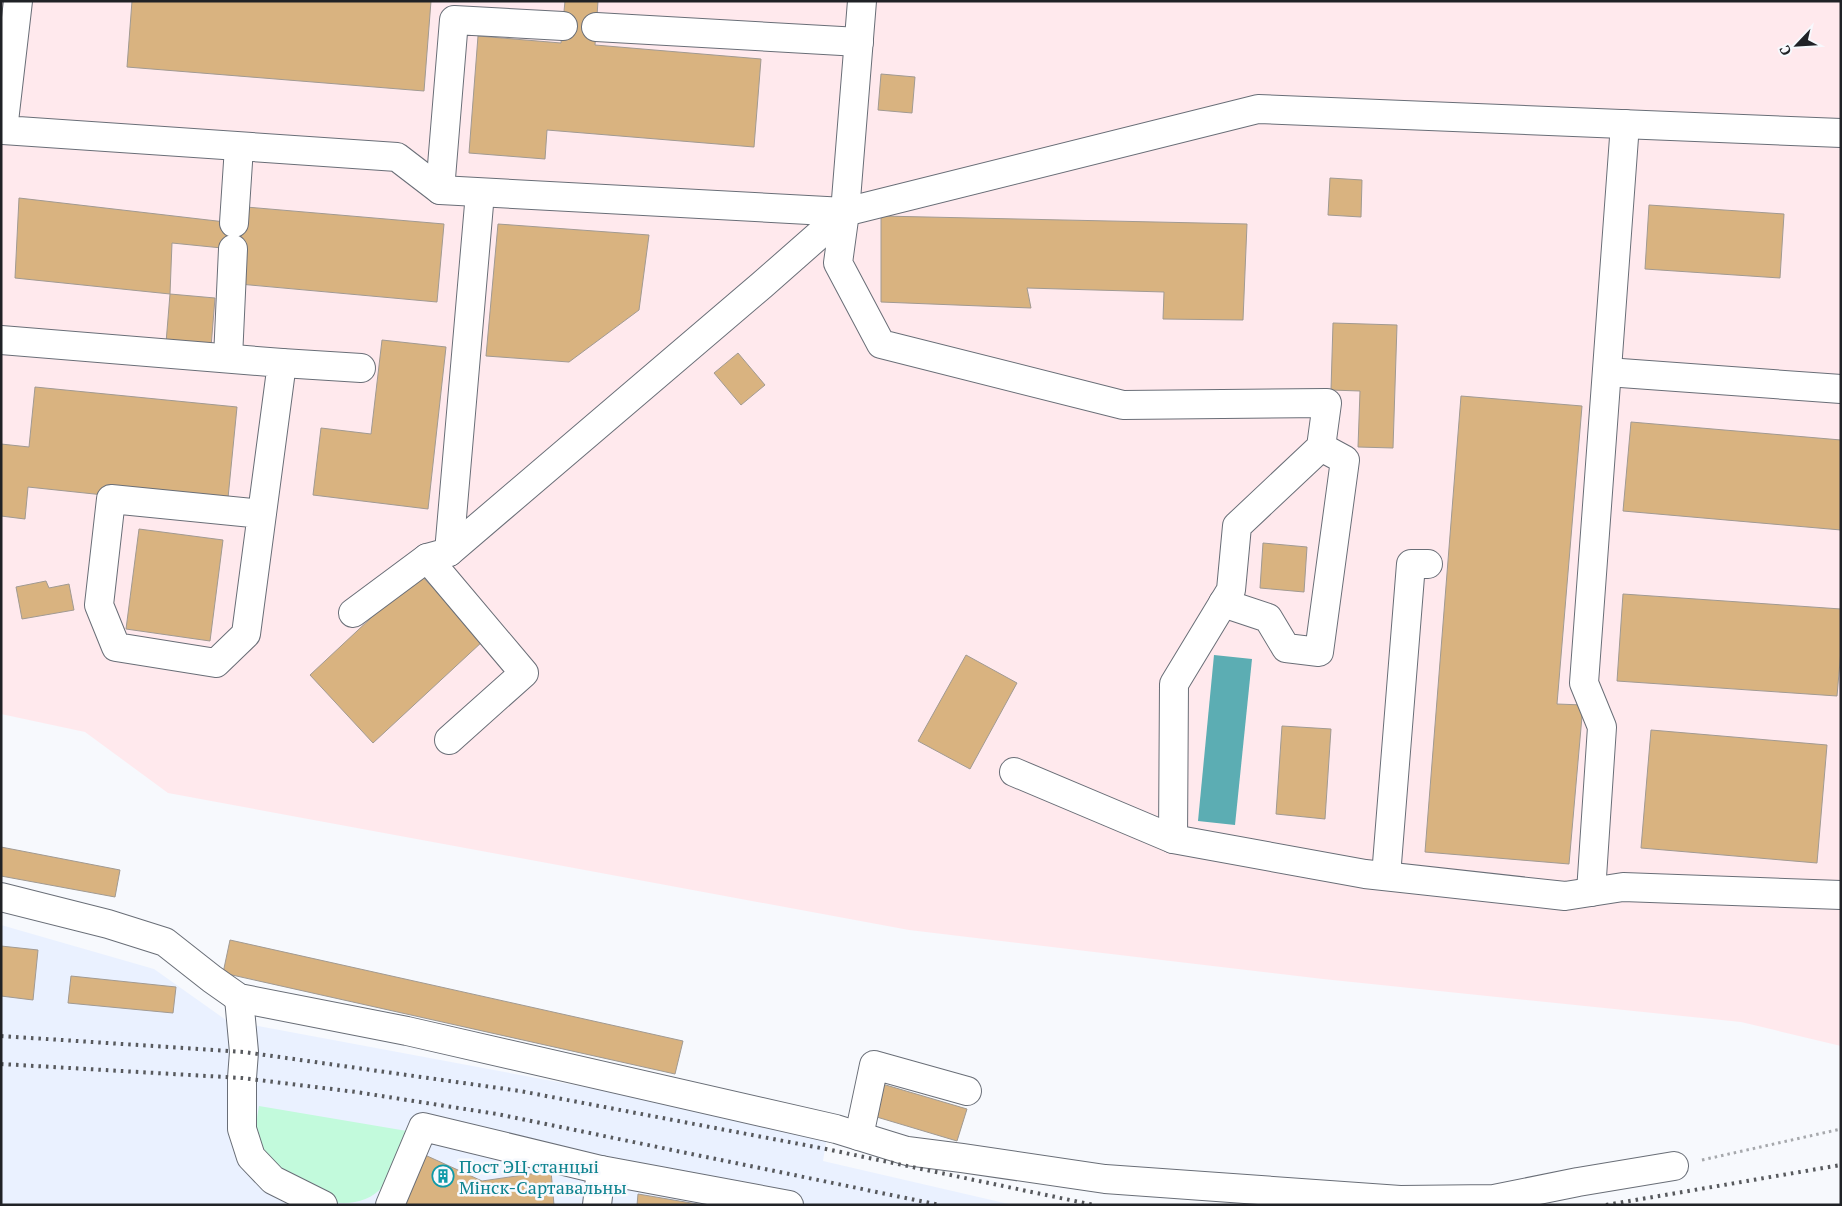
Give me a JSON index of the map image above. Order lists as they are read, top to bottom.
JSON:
{
  "places": {
    "building": ["Пост ЭЦ станцыі Мінск-Сартавальны"]
  },
  "north": "bottom left"
}
